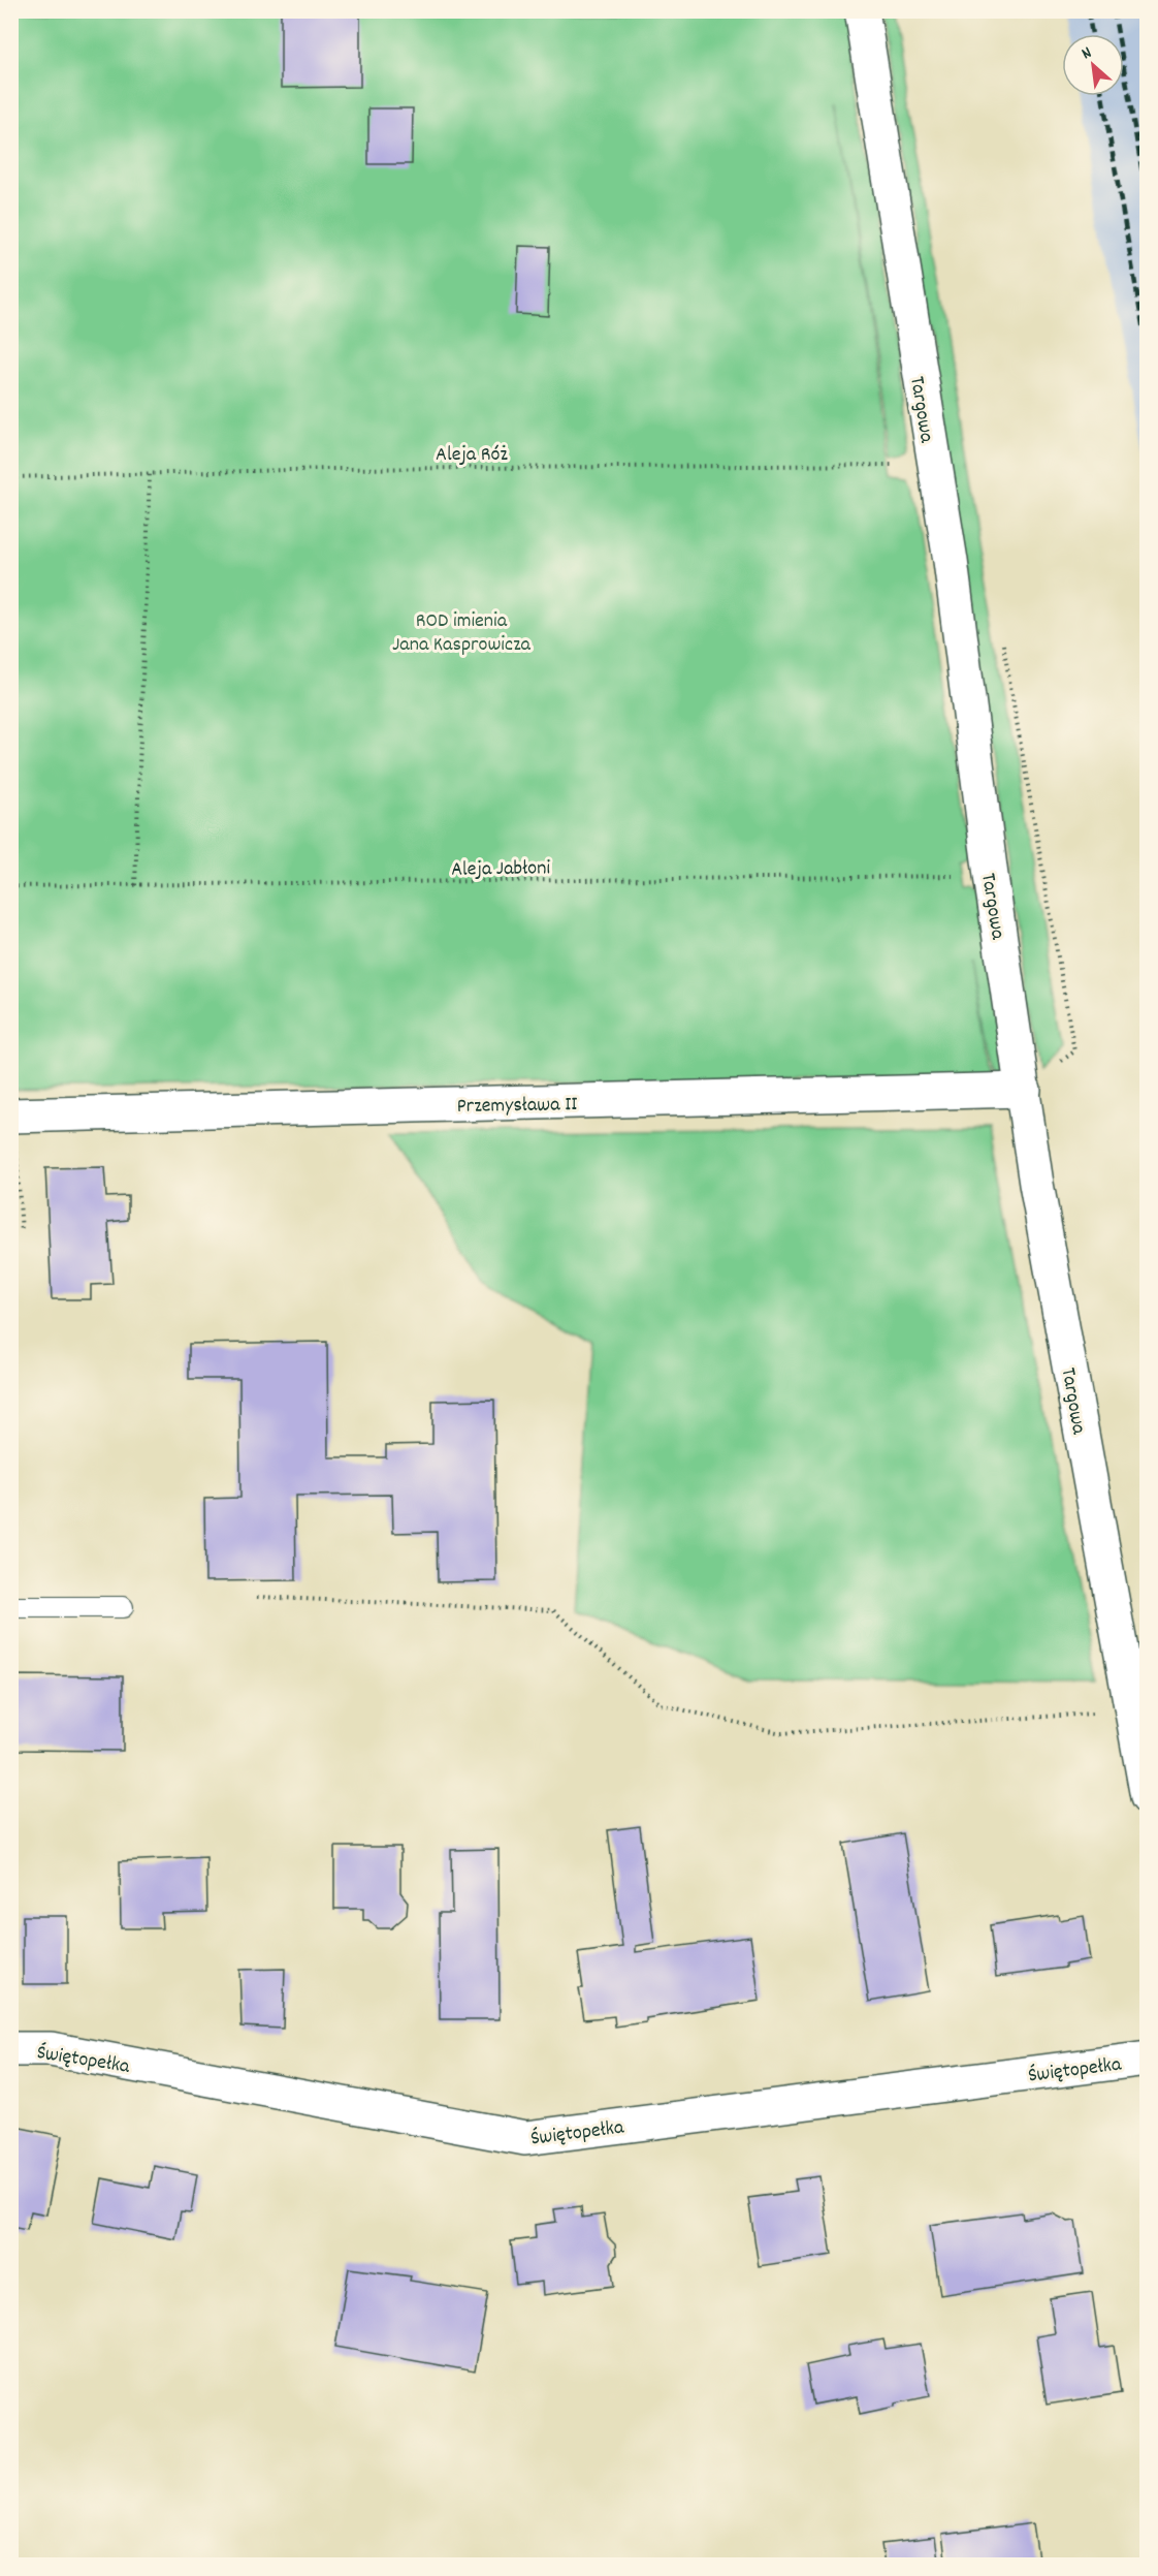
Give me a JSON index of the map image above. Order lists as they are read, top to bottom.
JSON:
{
  "streets": {
    "street": ["Targowa", "Przemysława II", "Świętopełka"],
    "path": ["Aleja Róż", "Aleja Jabłoni"]
  },
  "crossings": [
    ["Targowa", "Aleja Róż"],
    ["Targowa", "Aleja Jabłoni"],
    ["Targowa", "Przemysława II"]
  ],
  "parks": ["ROD imienia Jana Kasprowicza"],
  "north": "top left"
}
